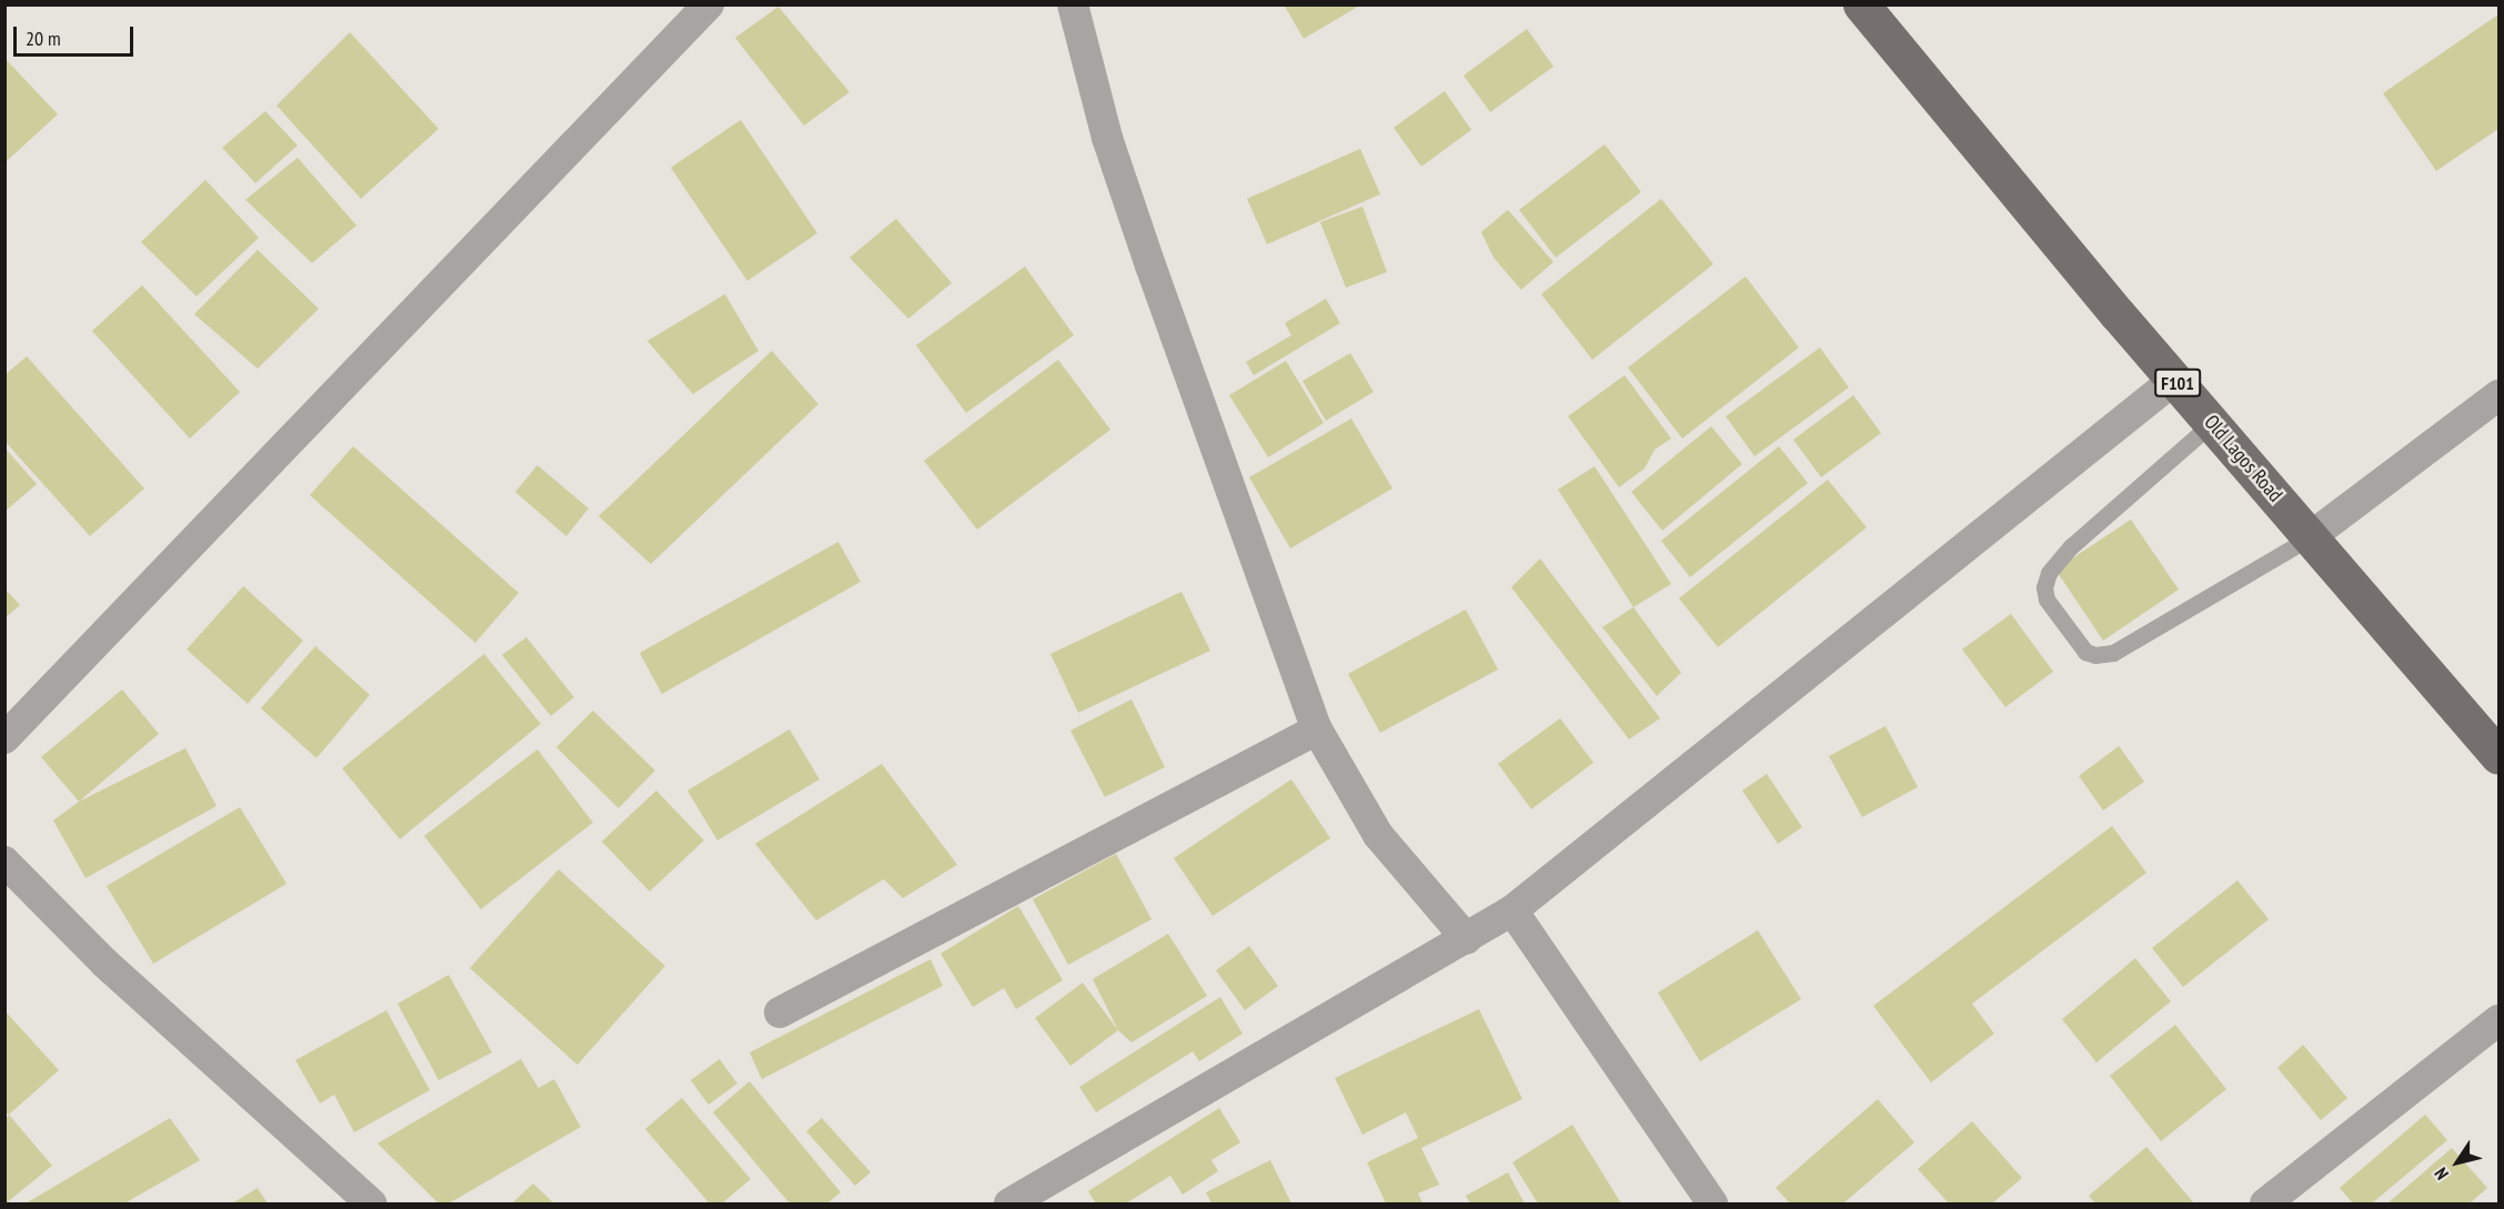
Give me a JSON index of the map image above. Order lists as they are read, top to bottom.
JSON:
{
  "streets": {
    "main road": ["F101", "Old Lagos Road"]
  },
  "scale_bar": "20 m",
  "north": "bottom left"
}
